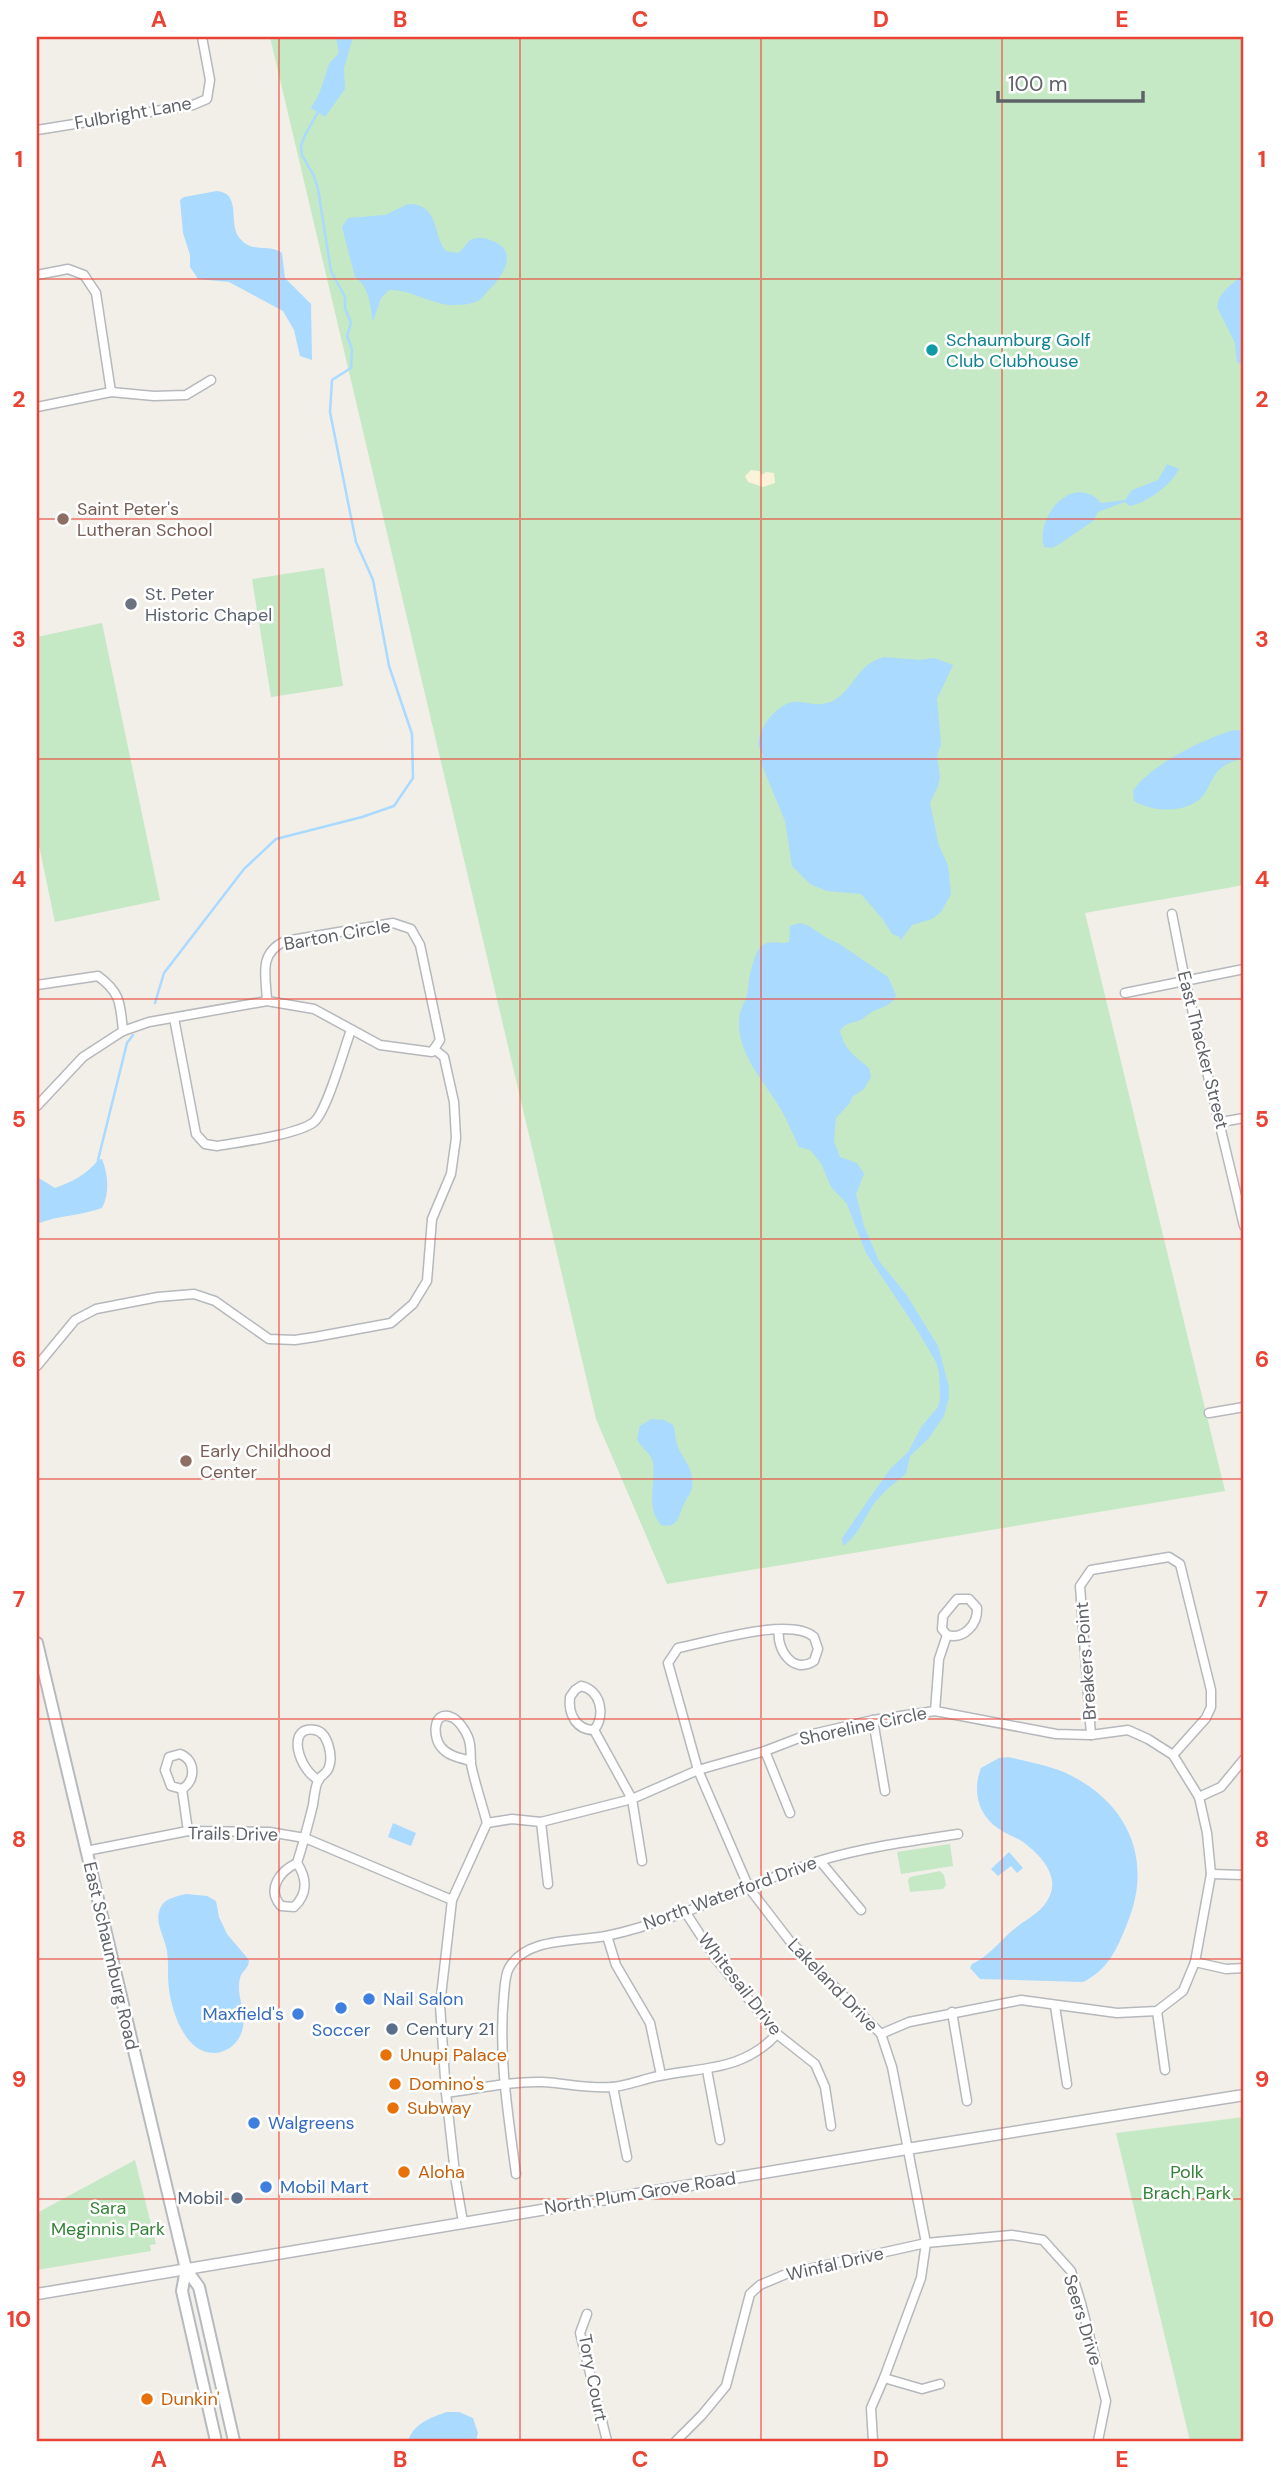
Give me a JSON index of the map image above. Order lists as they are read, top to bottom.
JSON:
{
  "streets": {
    "main road": ["East Schaumburg Road"],
    "street": [
      "Fulbright Lane",
      "Barton Circle",
      "East Thacker Street",
      "Breakers Point",
      "Shoreline Circle",
      "Trails Drive",
      "North Waterford Drive",
      "Whitesail Drive",
      "Lakeland Drive",
      "North Plum Grove Road",
      "Winfal Drive",
      "Seers Drive",
      "Tory Court"
    ]
  },
  "crossings": [
    ["Breakers Point", "Shoreline Circle"],
    ["Shoreline Circle", "Lakeland Drive"],
    ["Trails Drive", "East Schaumburg Road"],
    ["North Waterford Drive", "Whitesail Drive"],
    ["North Waterford Drive", "Lakeland Drive"],
    ["East Schaumburg Road", "North Plum Grove Road"],
    ["Lakeland Drive", "North Plum Grove Road"],
    ["Lakeland Drive", "Winfal Drive"],
    ["Lakeland Drive", "Seers Drive"],
    ["Winfal Drive", "Seers Drive"]
  ],
  "parks": ["Polk Brach Park", "Sara Meginnis Park"],
  "places": [
    "Schaumburg Golf Club Clubhouse",
    "Saint Peter's Lutheran School",
    "St. Peter Historic Chapel",
    "Early Childhood Center",
    "Nail Salon",
    "Soccer",
    "Maxfield's",
    "Century 21",
    "Unupi Palace",
    "Domino's",
    "Subway",
    "Walgreens",
    "Aloha",
    "Mobil Mart",
    "Mobil",
    "Dunkin'"
  ],
  "scale_bar": "100 m",
  "grid": {
    "columns": [
      "A",
      "B",
      "C",
      "D",
      "E"
    ],
    "rows": [
      "1",
      "2",
      "3",
      "4",
      "5",
      "6",
      "7",
      "8",
      "9",
      "10"
    ]
  }
}
